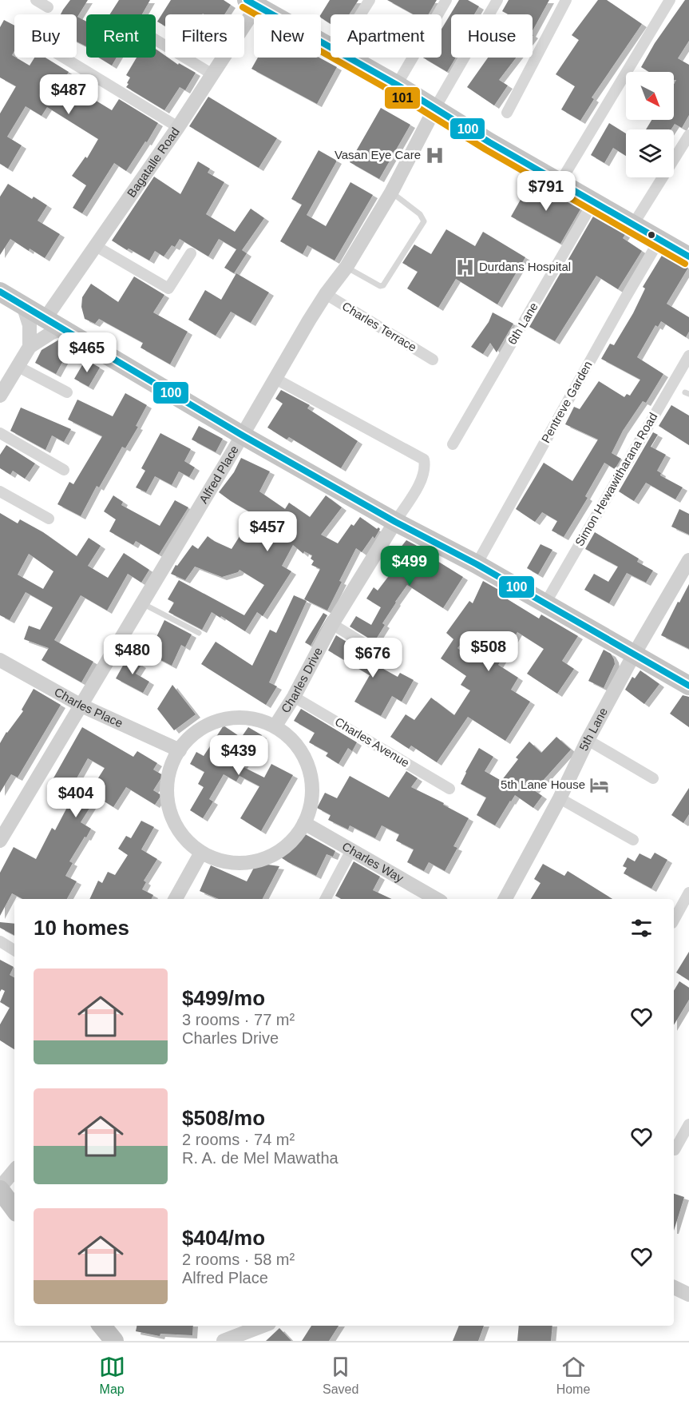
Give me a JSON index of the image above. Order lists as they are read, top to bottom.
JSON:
{
  "streets": {
    "street": [
      "Bagatalle Road",
      "6th Lane",
      "Charles Terrace",
      "Pentreve Garden",
      "Alfred Place",
      "Simon Hewawitharana Road",
      "Charles Drive",
      "Charles Place",
      "5th Lane",
      "Charles Avenue",
      "Charles Way"
    ]
  },
  "crossings": [
    ["Charles Terrace", "Alfred Place"],
    ["Alfred Place", "Charles Drive"],
    ["Alfred Place", "Charles Place"],
    ["Charles Drive", "Charles Place"],
    ["Charles Drive", "Charles Avenue"],
    ["Charles Drive", "Charles Way"],
    ["Charles Place", "Charles Way"]
  ],
  "places": {
    "hospital": ["Vasan Eye Care", "Durdans Hospital"],
    "hotel": ["5th Lane House"]
  },
  "lines": ["transit line 100", "transit line 101"],
  "north": "bottom right",
  "page": {
    "chip": [
      "Buy",
      "Rent",
      "Filters",
      "New",
      "Apartment",
      "House"
    ],
    "price": [
      "$487",
      "$791",
      "$465",
      "$457",
      "$499",
      "$508",
      "$480",
      "$676",
      "$439",
      "$404"
    ],
    "heading": "10 homes",
    "list": [
      {
        "name": "$499/mo",
        "note": "3 rooms · 77 m² · Charles Drive"
      },
      {
        "name": "$508/mo",
        "note": "2 rooms · 74 m² · R. A. de Mel Mawatha"
      },
      {
        "name": "$404/mo",
        "note": "2 rooms · 58 m² · Alfred Place"
      }
    ],
    "tabs": ["Map", "Saved", "Home"]
  }
}
